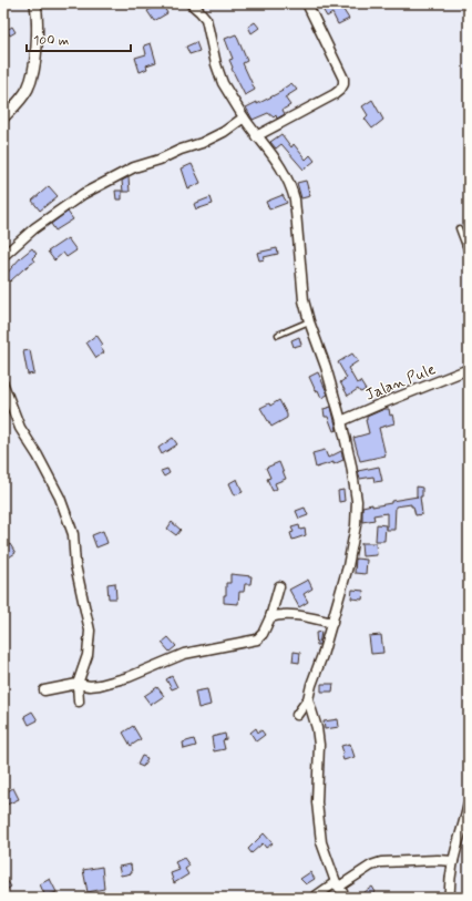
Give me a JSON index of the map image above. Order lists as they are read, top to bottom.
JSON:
{
  "streets": {
    "street": ["Jalan Pule"]
  },
  "scale_bar": "100 m"
}
